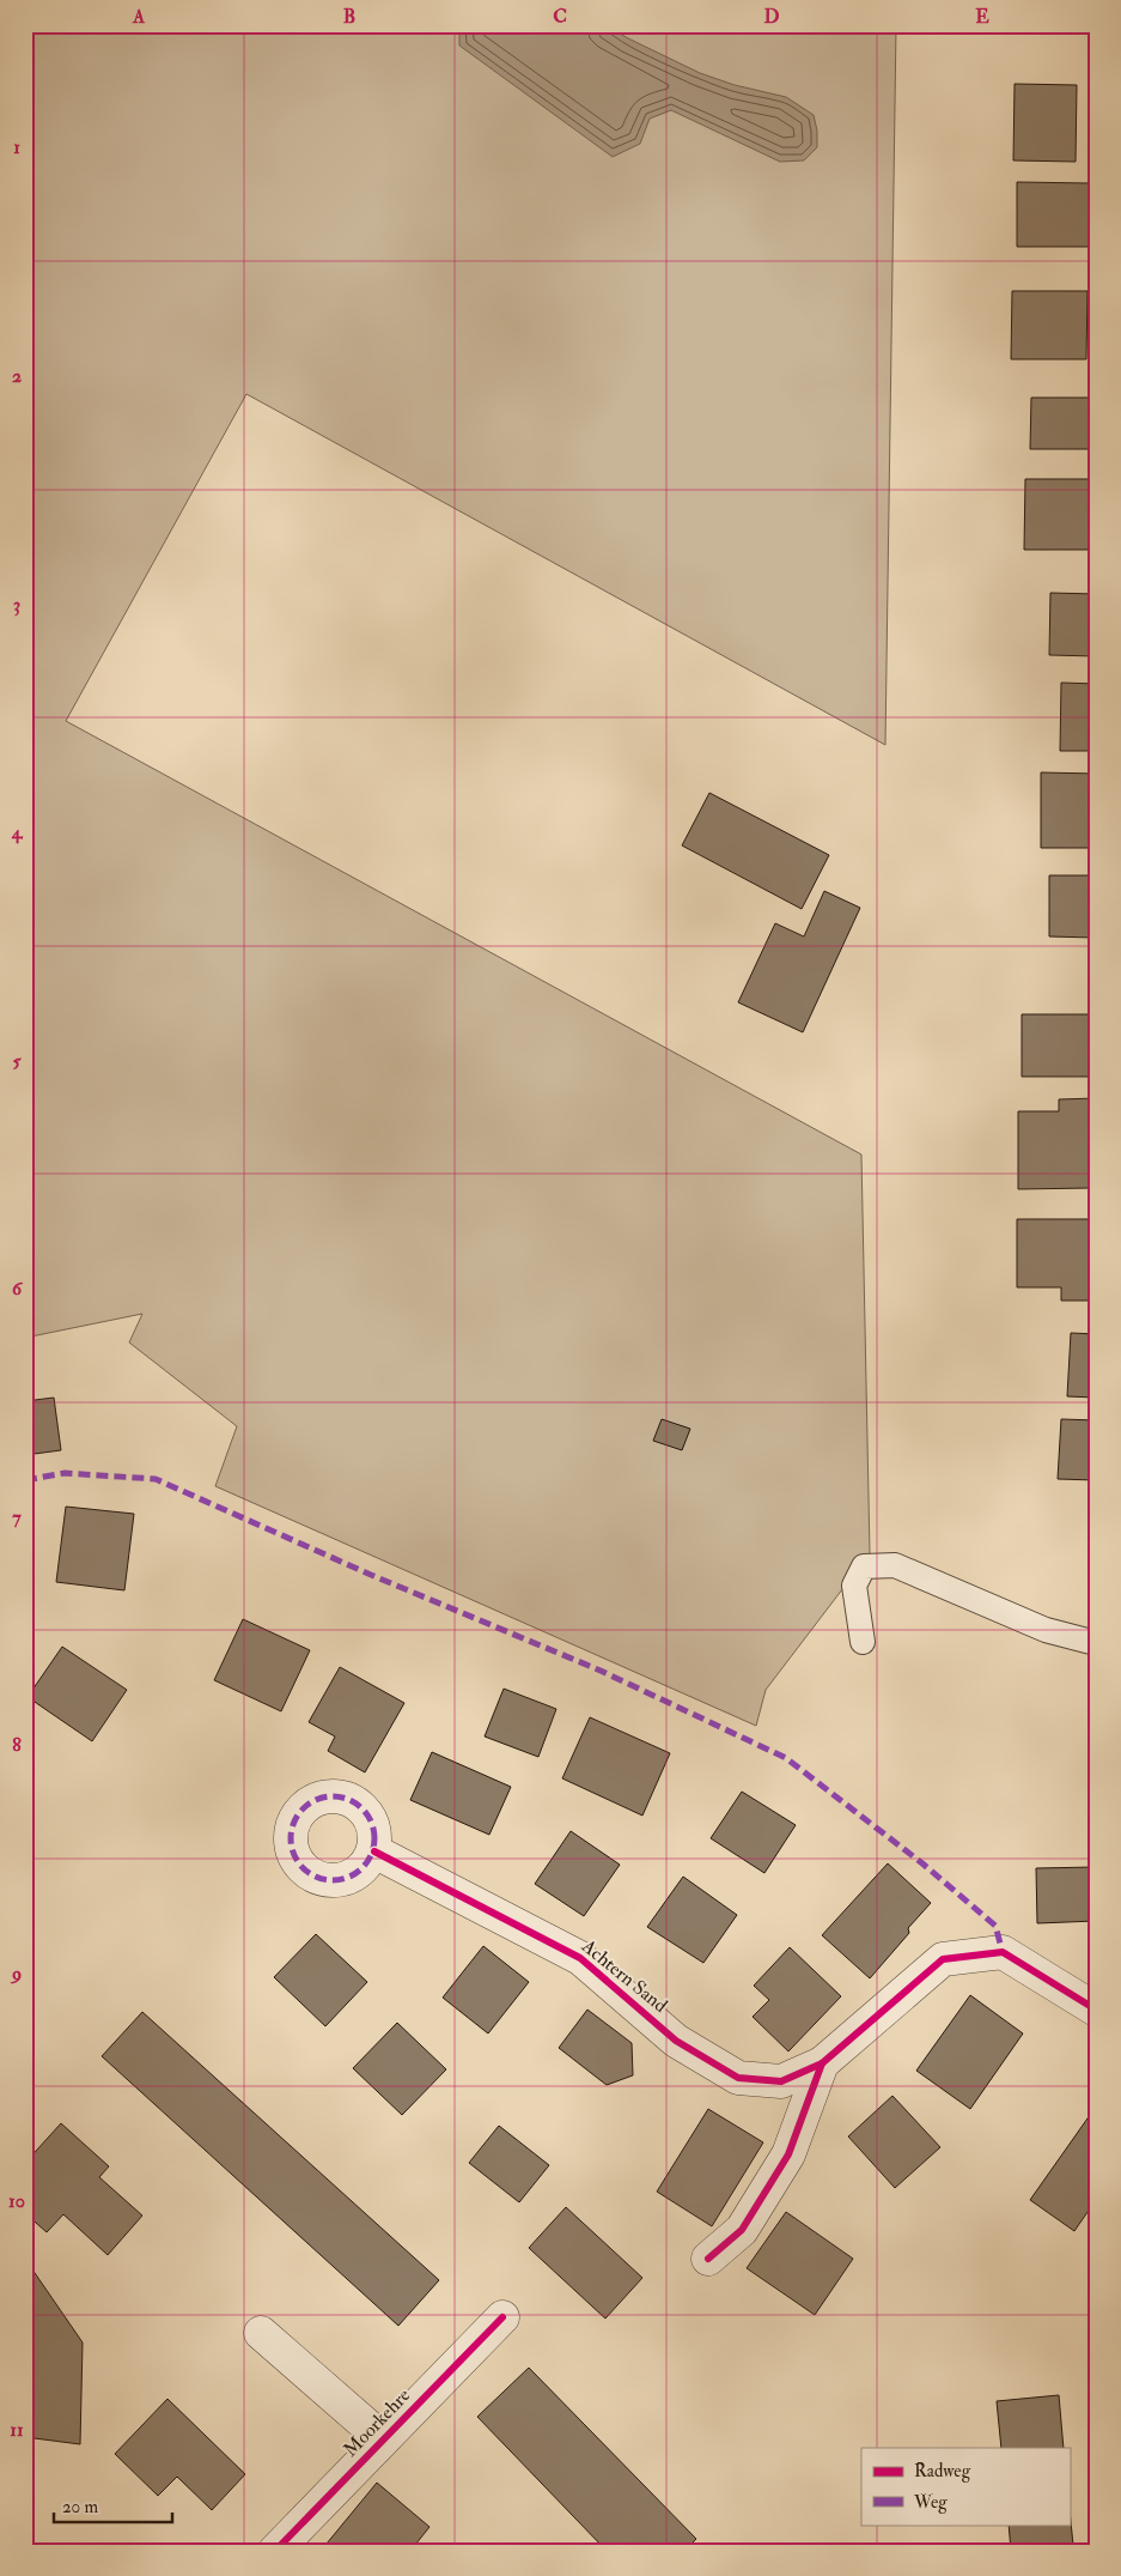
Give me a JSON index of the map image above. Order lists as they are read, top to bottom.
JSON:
{
  "streets": {
    "street": ["Achtern Sand", "Moorkehre"]
  },
  "legend": ["Radweg", "Weg"],
  "scale_bar": "20 m",
  "grid": {
    "columns": [
      "A",
      "B",
      "C",
      "D",
      "E"
    ],
    "rows": [
      "1",
      "2",
      "3",
      "4",
      "5",
      "6",
      "7",
      "8",
      "9",
      "10",
      "11"
    ]
  }
}
